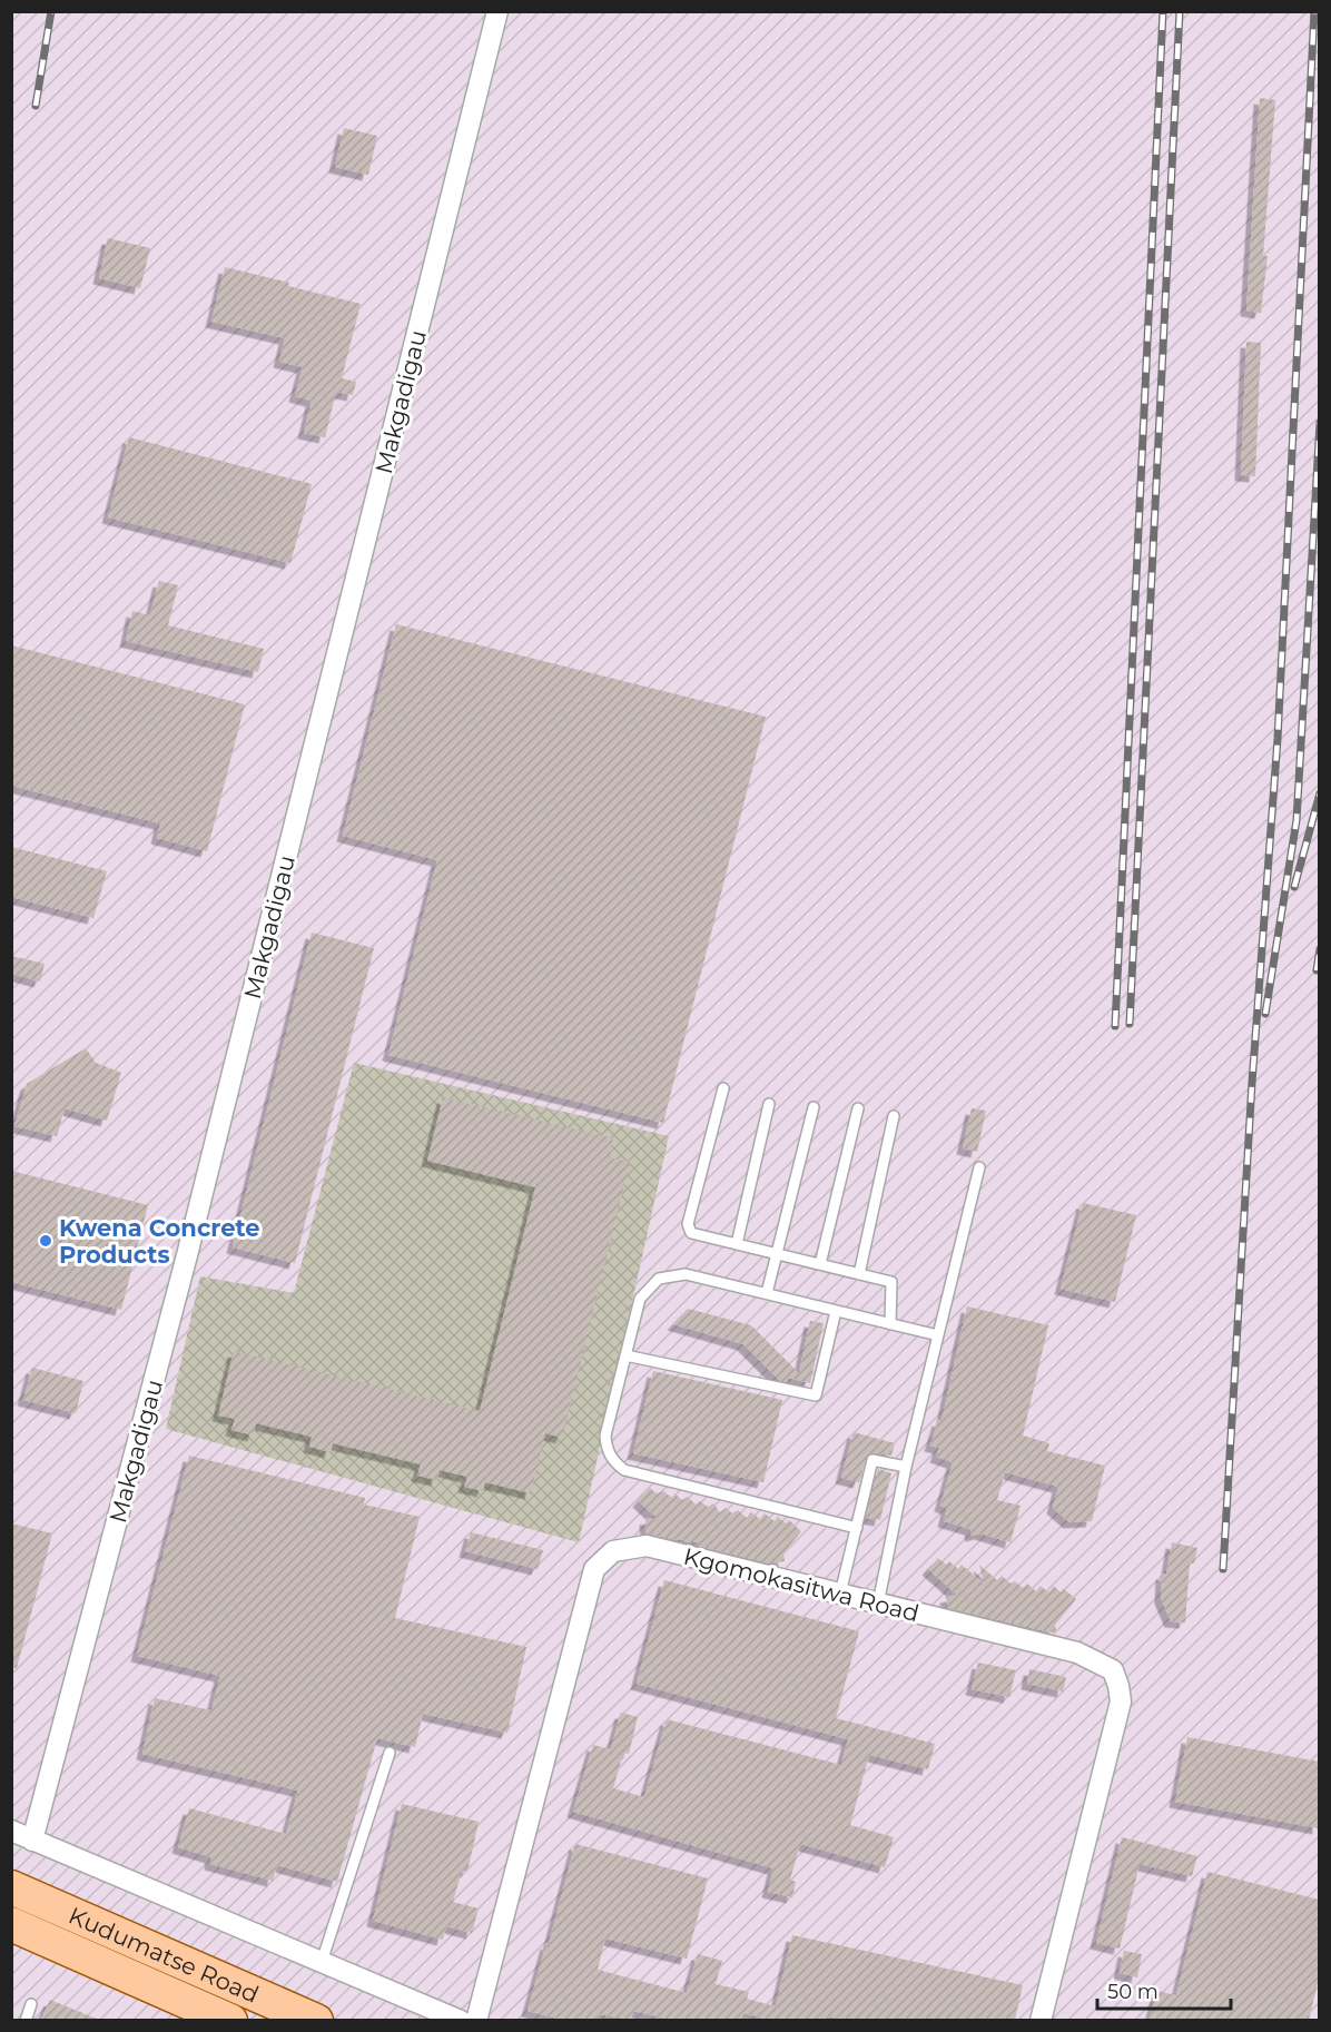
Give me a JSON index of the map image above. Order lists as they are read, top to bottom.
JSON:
{
  "streets": {
    "main road": ["Kudumatse Road"],
    "street": ["Makgadigau", "Kgomokasitwa Road"]
  },
  "places": ["Kwena Concrete Products"],
  "scale_bar": "50 m"
}
